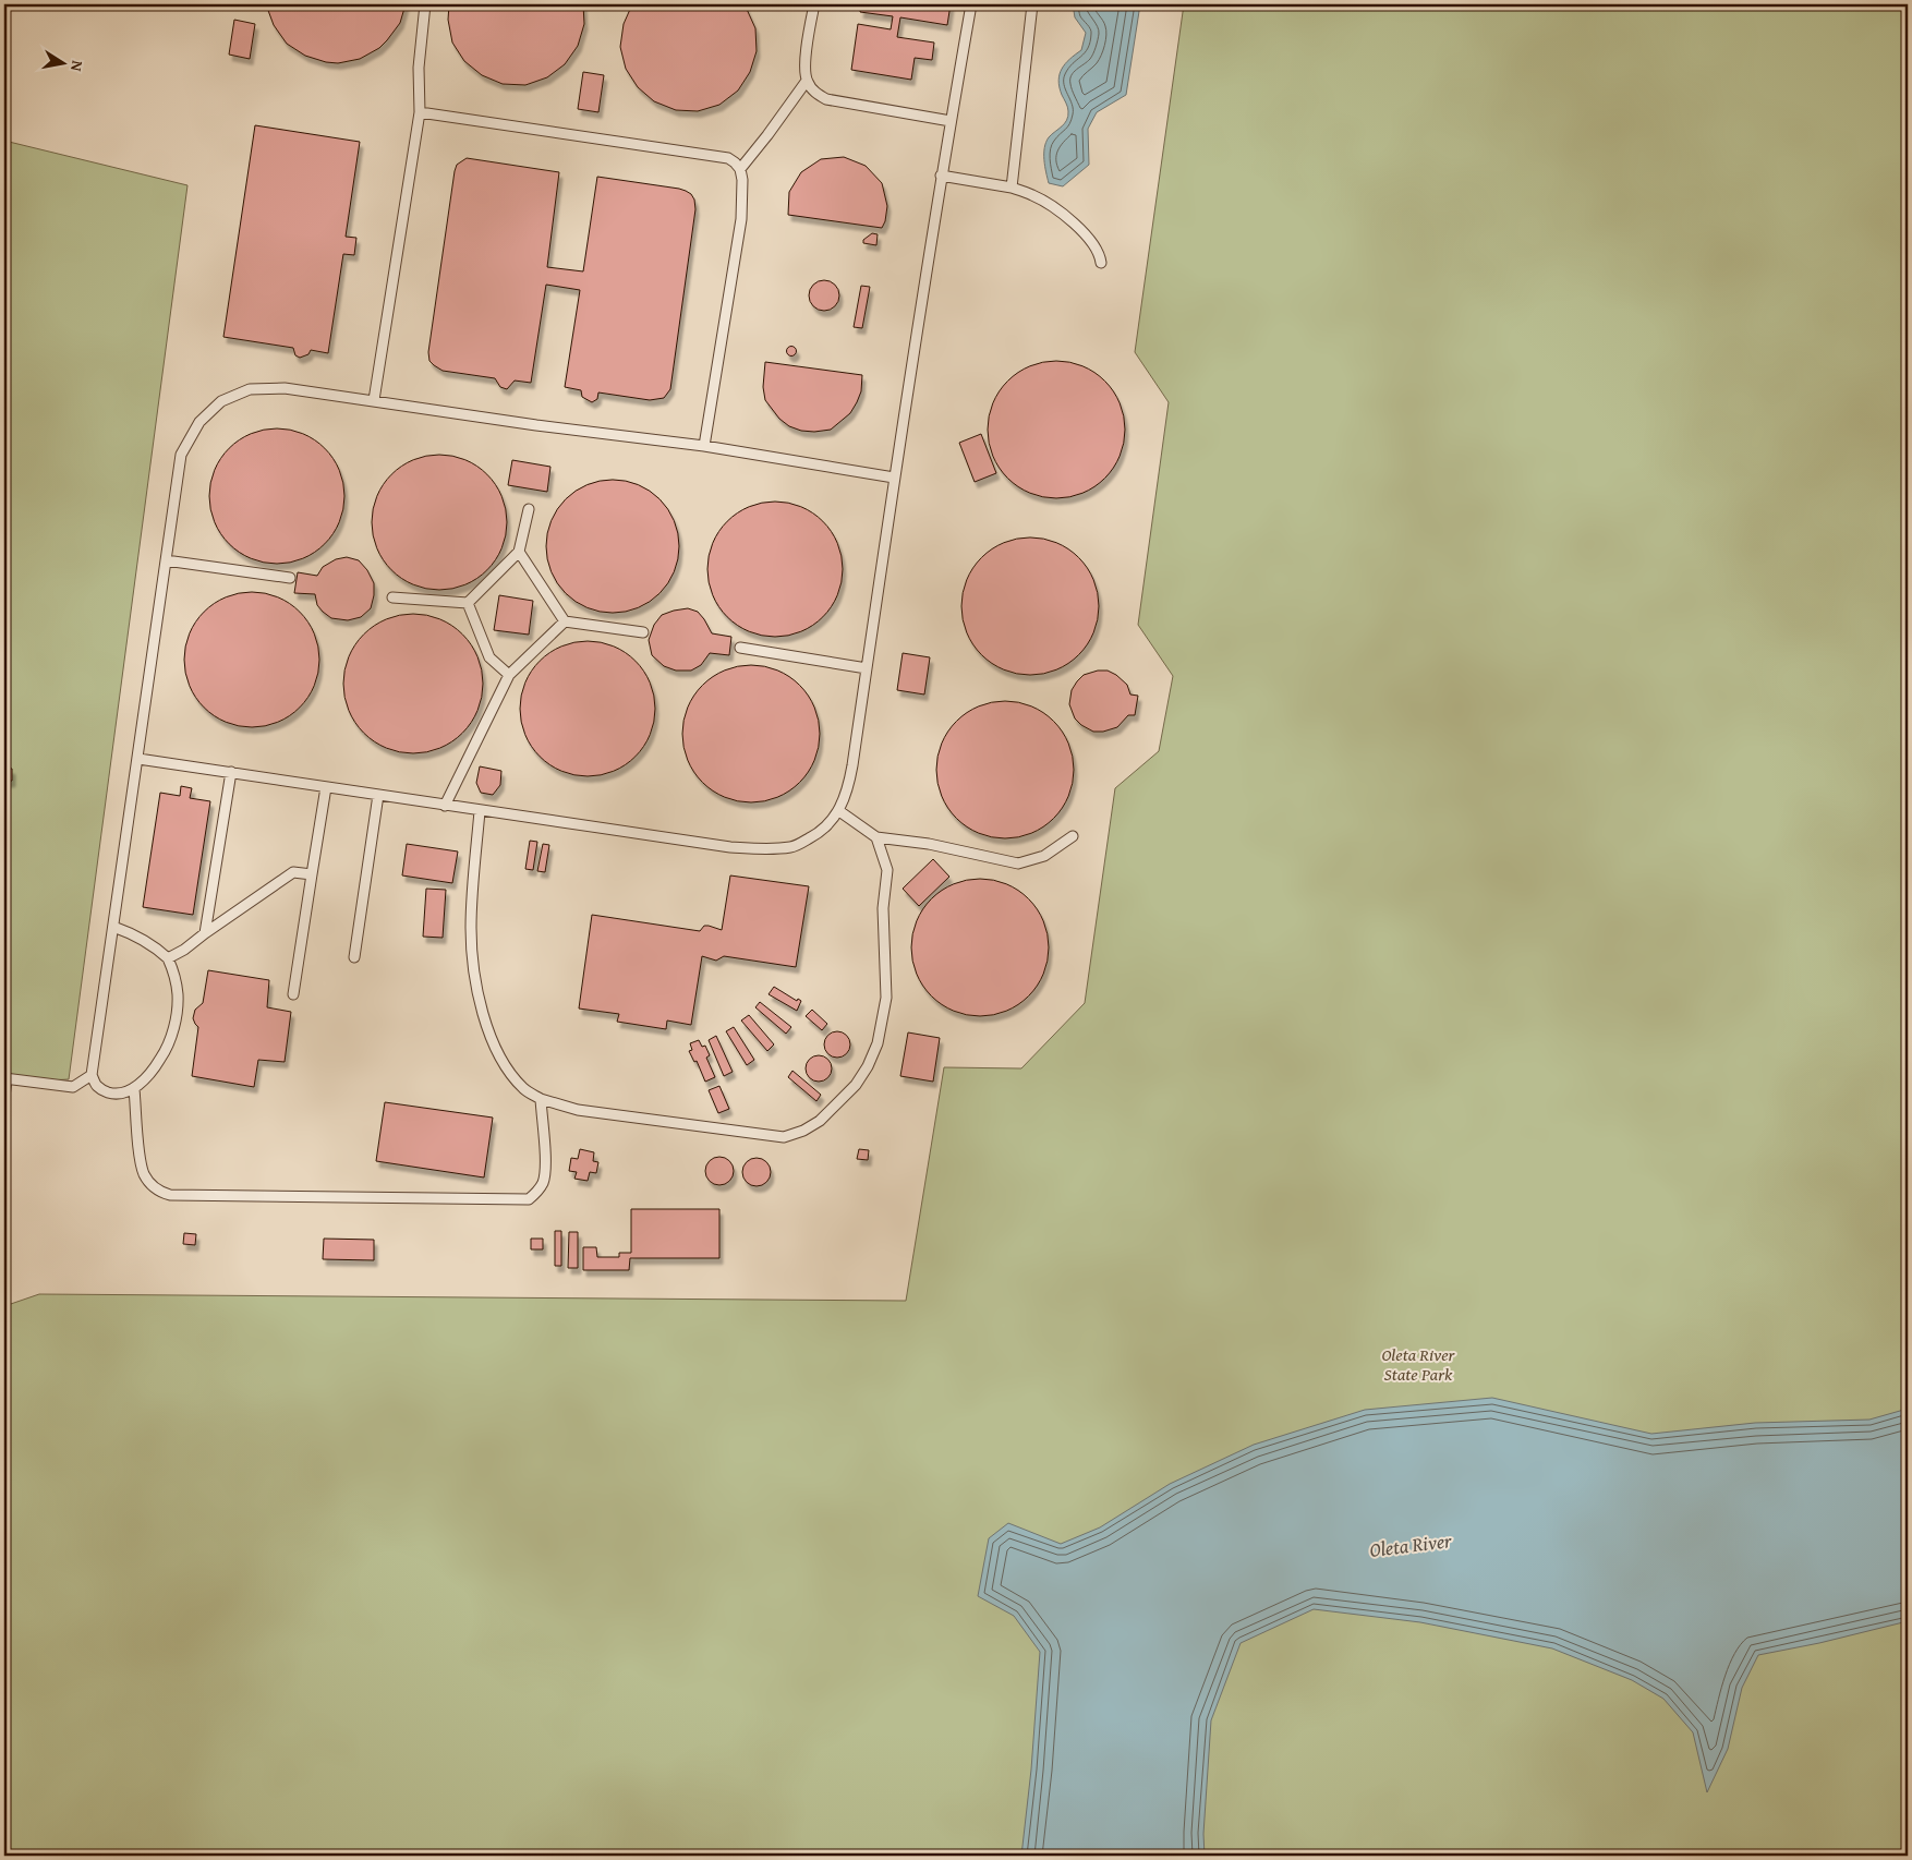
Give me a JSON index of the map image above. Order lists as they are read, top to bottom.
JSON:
{
  "water": ["Oleta River"],
  "parks": ["Oleta River State Park"],
  "north": "right"
}
